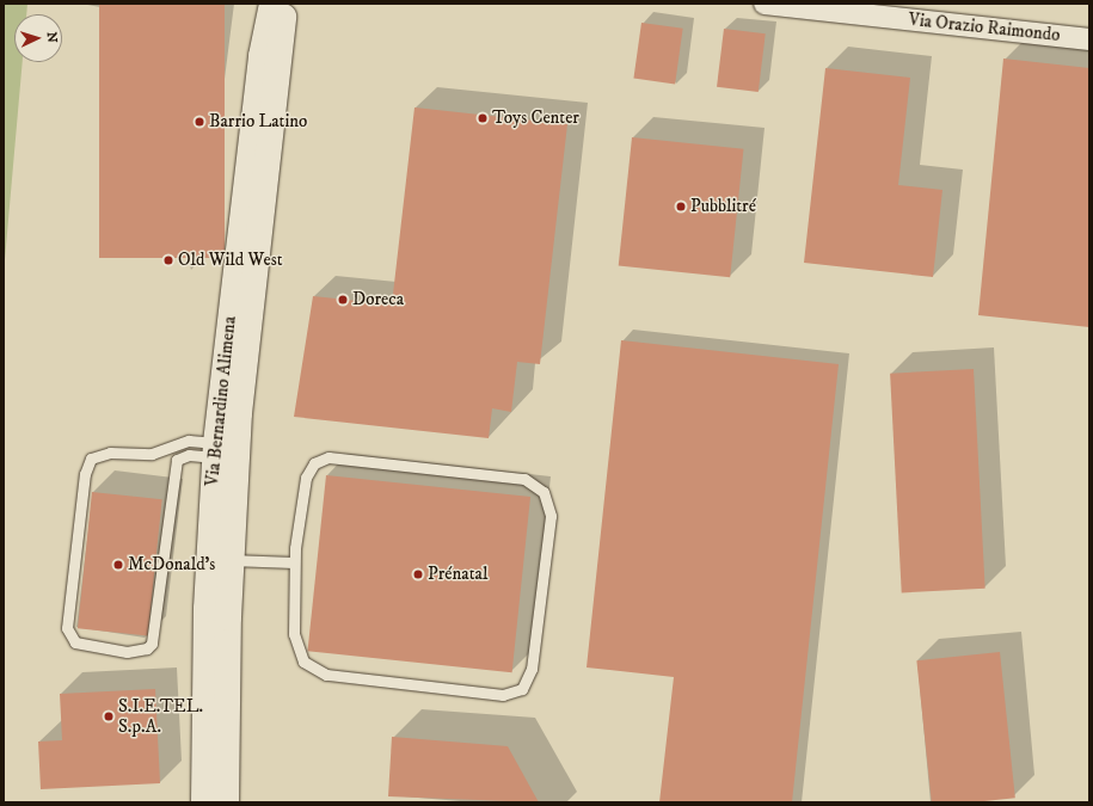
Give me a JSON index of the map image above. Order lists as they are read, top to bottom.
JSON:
{
  "streets": {
    "street": ["Via Orazio Raimondo", "Via Bernardino Alimena"]
  },
  "places": [
    "Toys Center",
    "Barrio Latino",
    "Pubblitré",
    "Old Wild West",
    "Doreca",
    "McDonald's",
    "Prénatal",
    "S.I.E.TEL. S.p.A."
  ],
  "north": "right"
}
